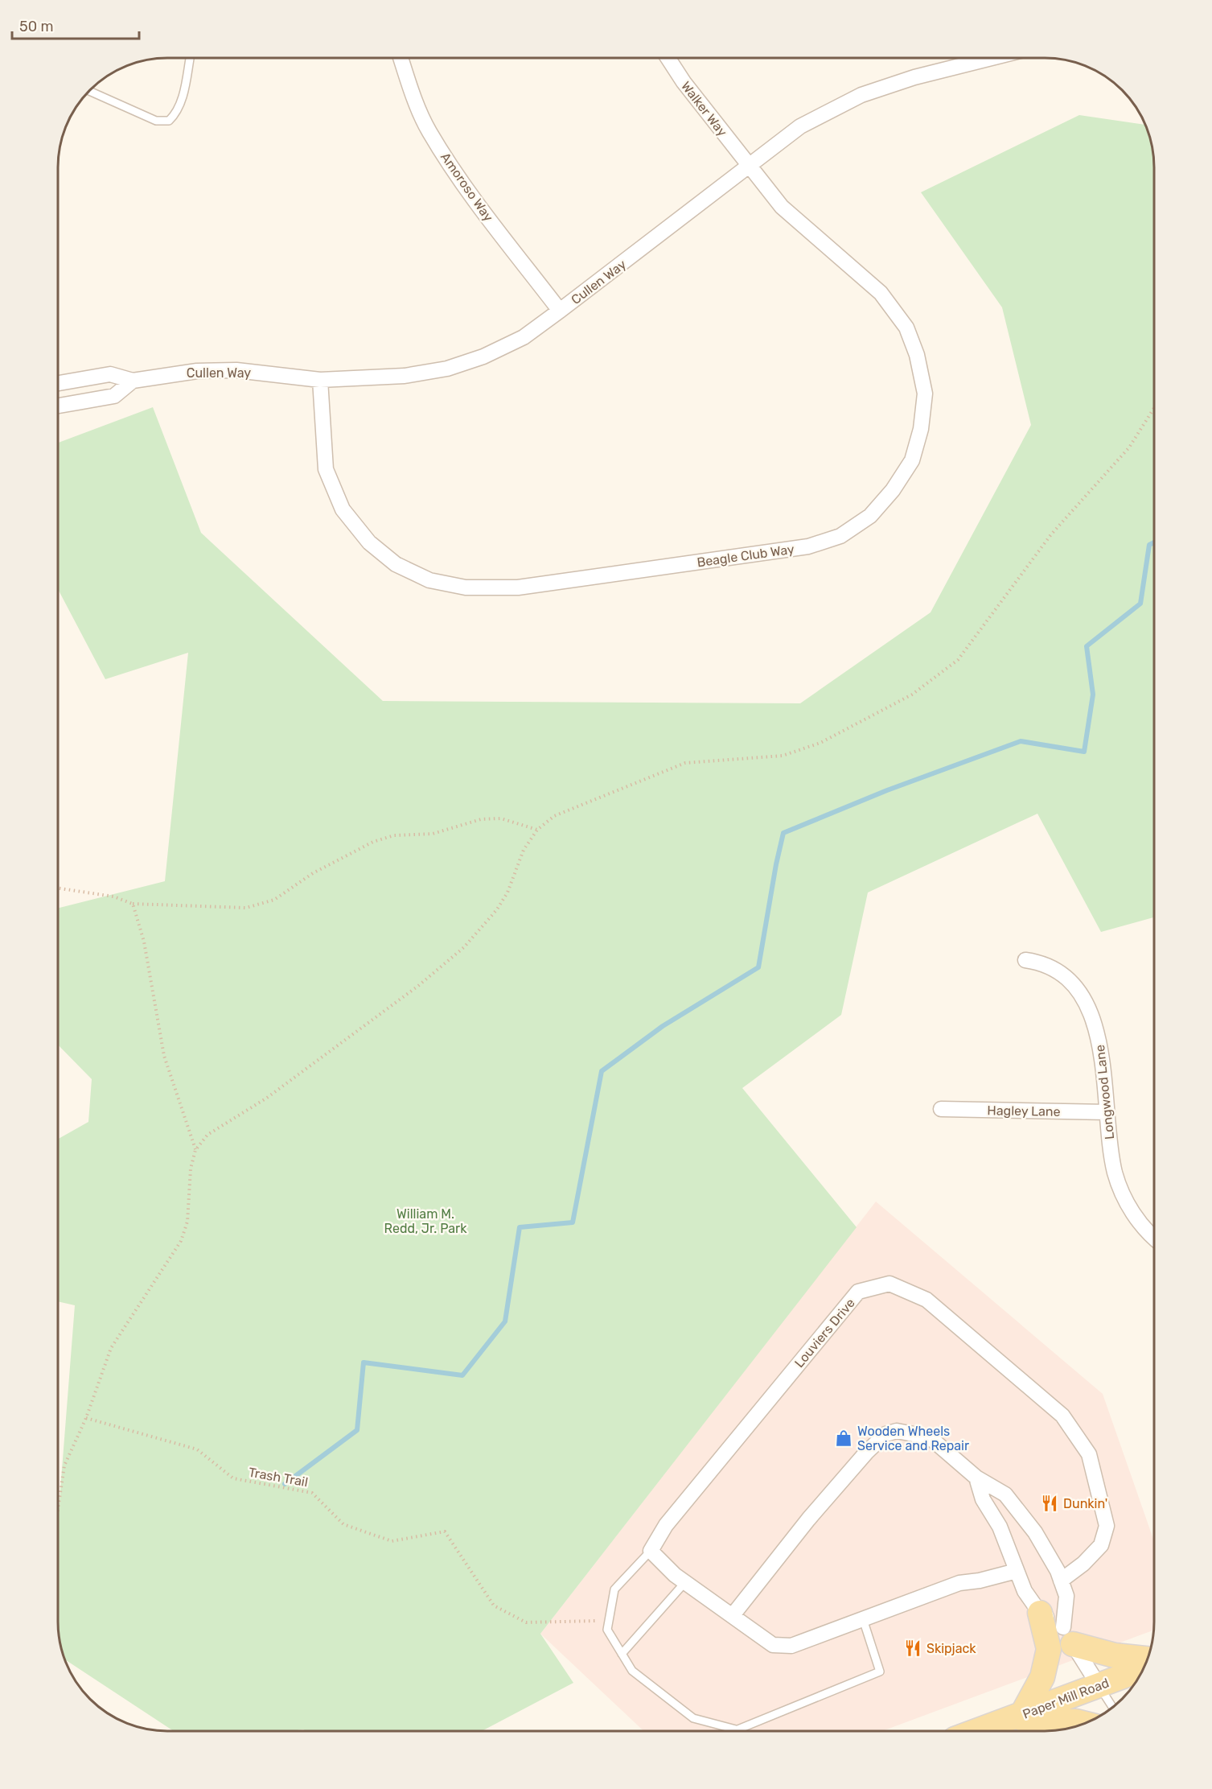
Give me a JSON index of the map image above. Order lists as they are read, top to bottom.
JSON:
{
  "streets": {
    "main road": ["Paper Mill Road"],
    "street": [
      "Walker Way",
      "Amoroso Way",
      "Cullen Way",
      "Beagle Club Way",
      "Longwood Lane",
      "Hagley Lane",
      "Louviers Drive"
    ],
    "path": ["Trash Trail"]
  },
  "crossings": [
    ["Walker Way", "Cullen Way"],
    ["Walker Way", "Beagle Club Way"],
    ["Amoroso Way", "Cullen Way"],
    ["Cullen Way", "Beagle Club Way"],
    ["Longwood Lane", "Hagley Lane"]
  ],
  "parks": ["William M. Redd, Jr. Park"],
  "places": {
    "shop": ["Wooden Wheels Service and Repair"],
    "restaurant": ["Dunkin'", "Skipjack"]
  },
  "scale_bar": "50 m"
}
